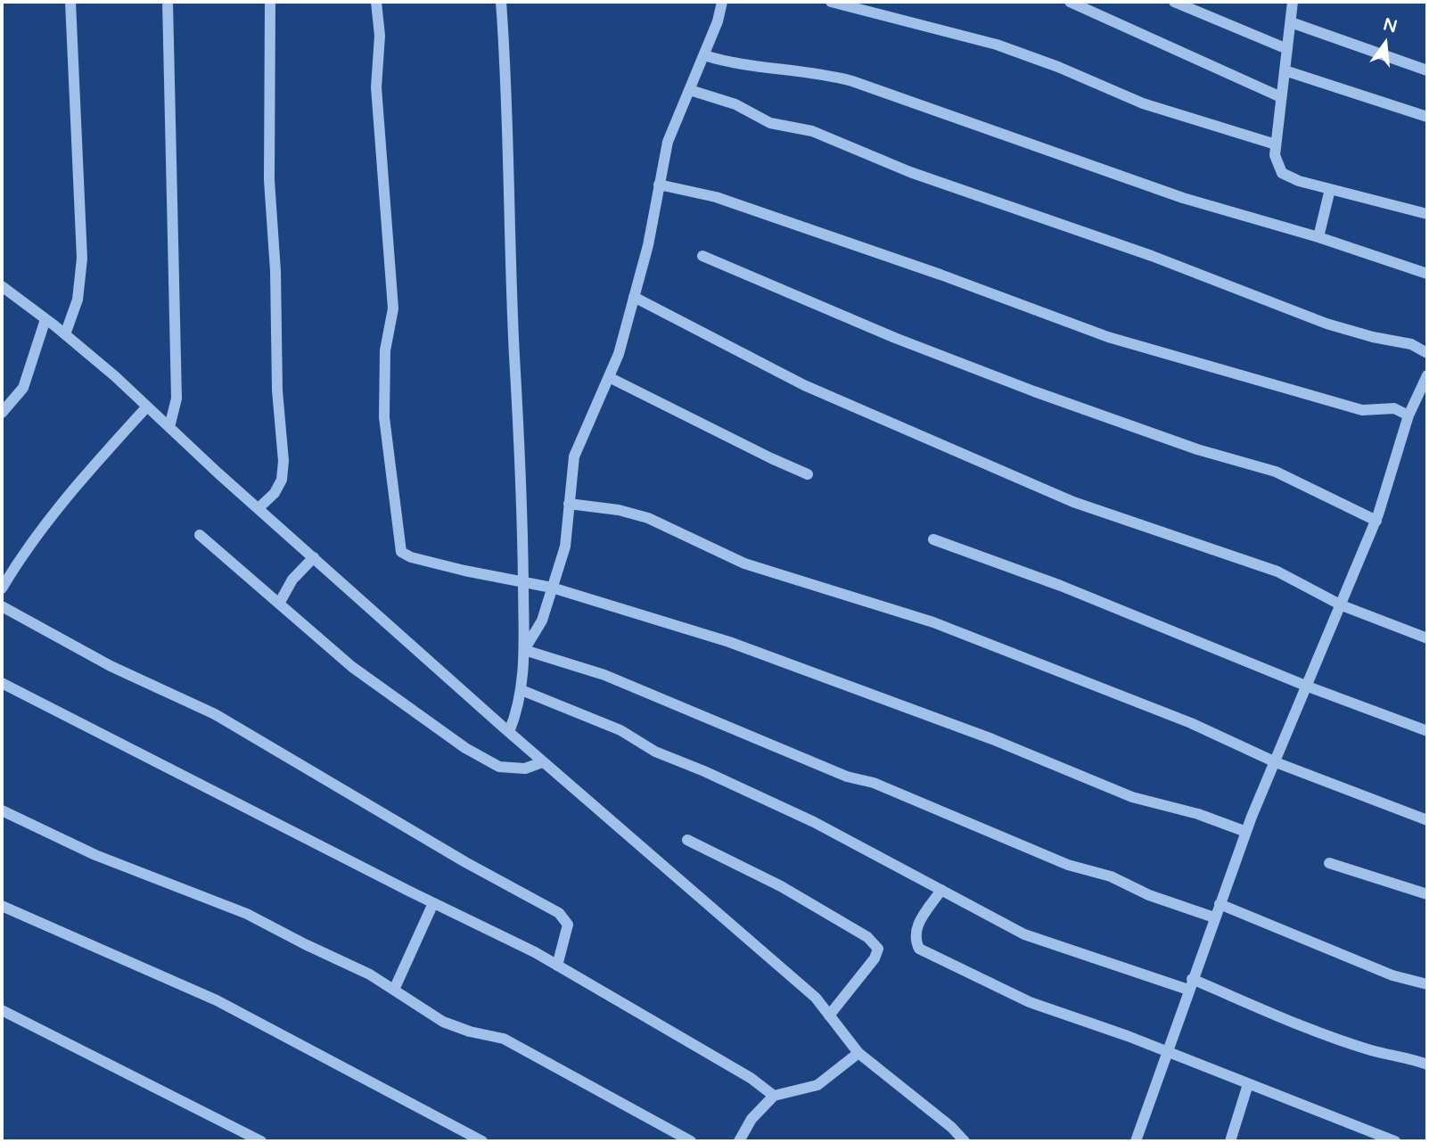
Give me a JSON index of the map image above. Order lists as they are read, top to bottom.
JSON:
{
  "north": "top"
}
